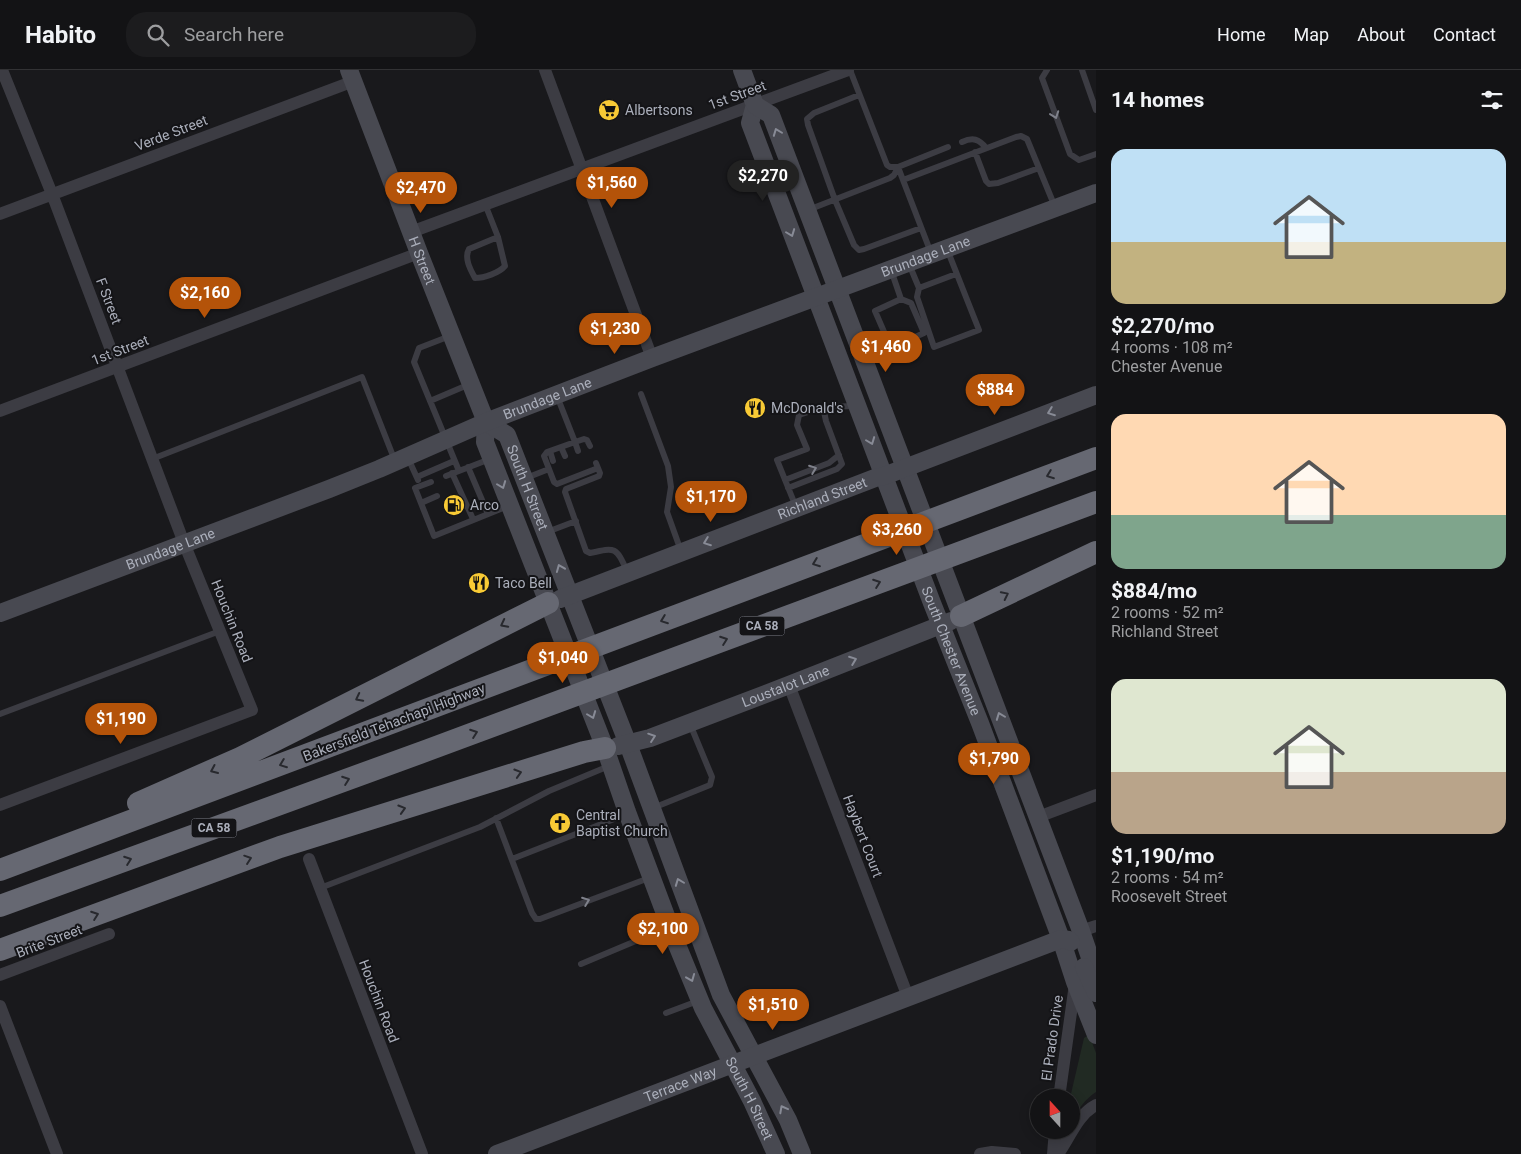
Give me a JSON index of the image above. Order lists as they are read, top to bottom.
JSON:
{
  "streets": {
    "highway": ["CA 58", "Bakersfield Tehachapi Highway"],
    "main road": [
      "Brundage Lane",
      "H Street",
      "South H Street",
      "Richland Street",
      "South Chester Avenue",
      "Loustalot Lane",
      "Terrace Way"
    ],
    "street": [
      "1st Street",
      "Verde Street",
      "F Street",
      "Houchin Road",
      "Haybert Court",
      "Brite Street",
      "El Prado Drive"
    ]
  },
  "crossings": [
    ["1st Street", "H Street"],
    ["1st Street", "F Street"],
    ["1st Street", "South Chester Avenue"],
    ["Verde Street", "H Street"],
    ["Verde Street", "F Street"],
    ["Brundage Lane", "H Street"],
    ["Brundage Lane", "F Street"],
    ["Brundage Lane", "South H Street"],
    ["Brundage Lane", "Houchin Road"],
    ["Brundage Lane", "South Chester Avenue"],
    ["H Street", "South H Street"],
    ["F Street", "Houchin Road"],
    ["South H Street", "Richland Street"],
    ["South H Street", "Loustalot Lane"],
    ["South H Street", "Terrace Way"],
    ["Richland Street", "South Chester Avenue"],
    ["South Chester Avenue", "Loustalot Lane"],
    ["South Chester Avenue", "El Prado Drive"],
    ["South Chester Avenue", "Terrace Way"],
    ["Loustalot Lane", "Haybert Court"],
    ["Haybert Court", "Terrace Way"]
  ],
  "one_way": ["Richland Street", "Loustalot Lane"],
  "places": {
    "supermarket": ["Albertsons"],
    "restaurant": ["McDonald's", "Taco Bell"],
    "fuel station": ["Arco"],
    "church": ["Central Baptist Church"]
  },
  "north": "top",
  "page": {
    "header": "Habito",
    "search": "Search here",
    "nav": [
      "Home",
      "Map",
      "About",
      "Contact"
    ],
    "heading": "14 homes",
    "list": [
      {
        "name": "$2,270/mo",
        "note": "4 rooms · 108 m² · Chester Avenue"
      },
      {
        "name": "$884/mo",
        "note": "2 rooms · 52 m² · Richland Street"
      },
      {
        "name": "$1,190/mo",
        "note": "2 rooms · 54 m² · Roosevelt Street"
      }
    ],
    "price": [
      "$2,270",
      "$1,560",
      "$2,470",
      "$2,160",
      "$1,230",
      "$1,460",
      "$884",
      "$1,170",
      "$3,260",
      "$1,040",
      "$1,190",
      "$1,790",
      "$2,100",
      "$1,510"
    ]
  }
}
